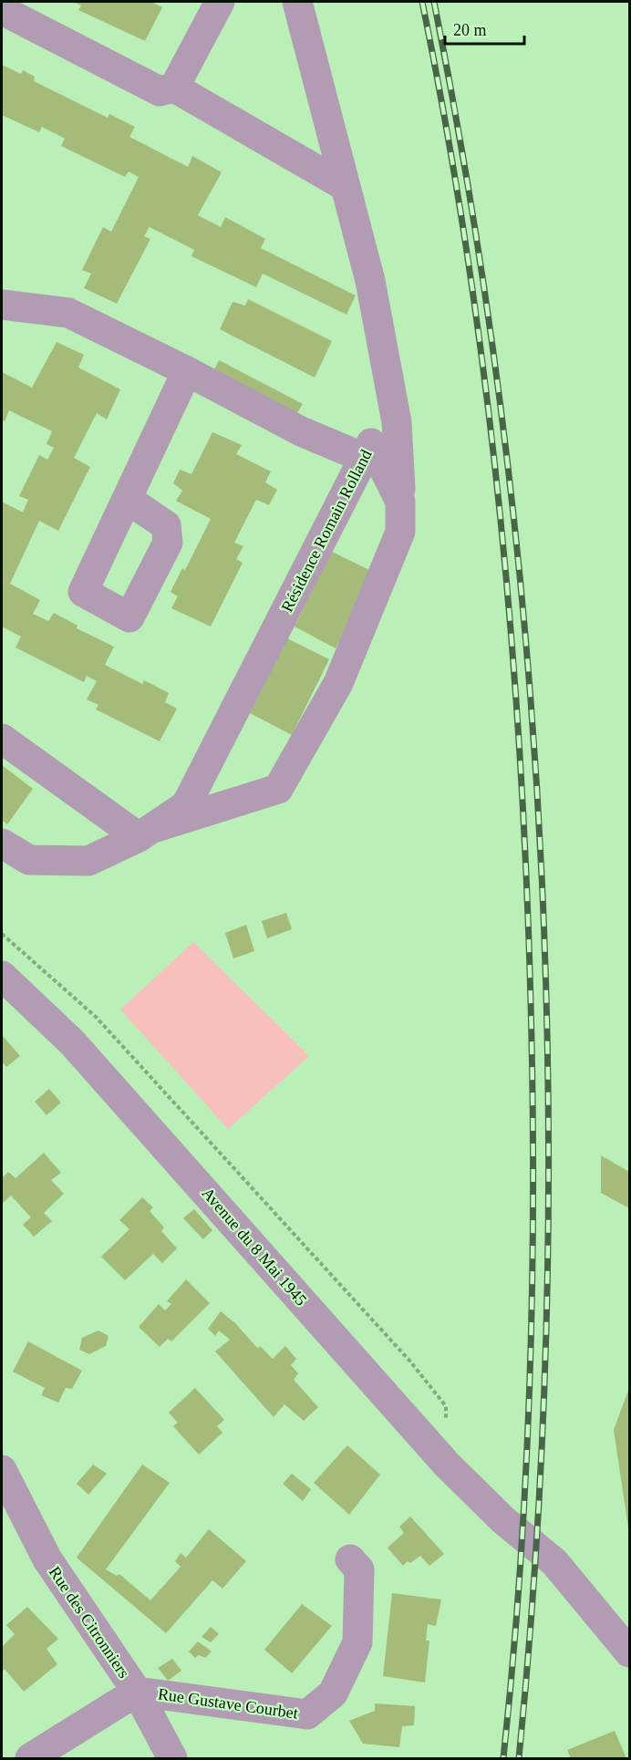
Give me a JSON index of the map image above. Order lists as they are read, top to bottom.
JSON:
{
  "streets": {
    "street": [
      "Résidence Romain Rolland",
      "Avenue du 8 Mai 1945",
      "Rue des Citronniers",
      "Rue Gustave Courbet"
    ]
  },
  "crossings": [
    ["Rue des Citronniers", "Rue Gustave Courbet"]
  ],
  "scale_bar": "20 m"
}
